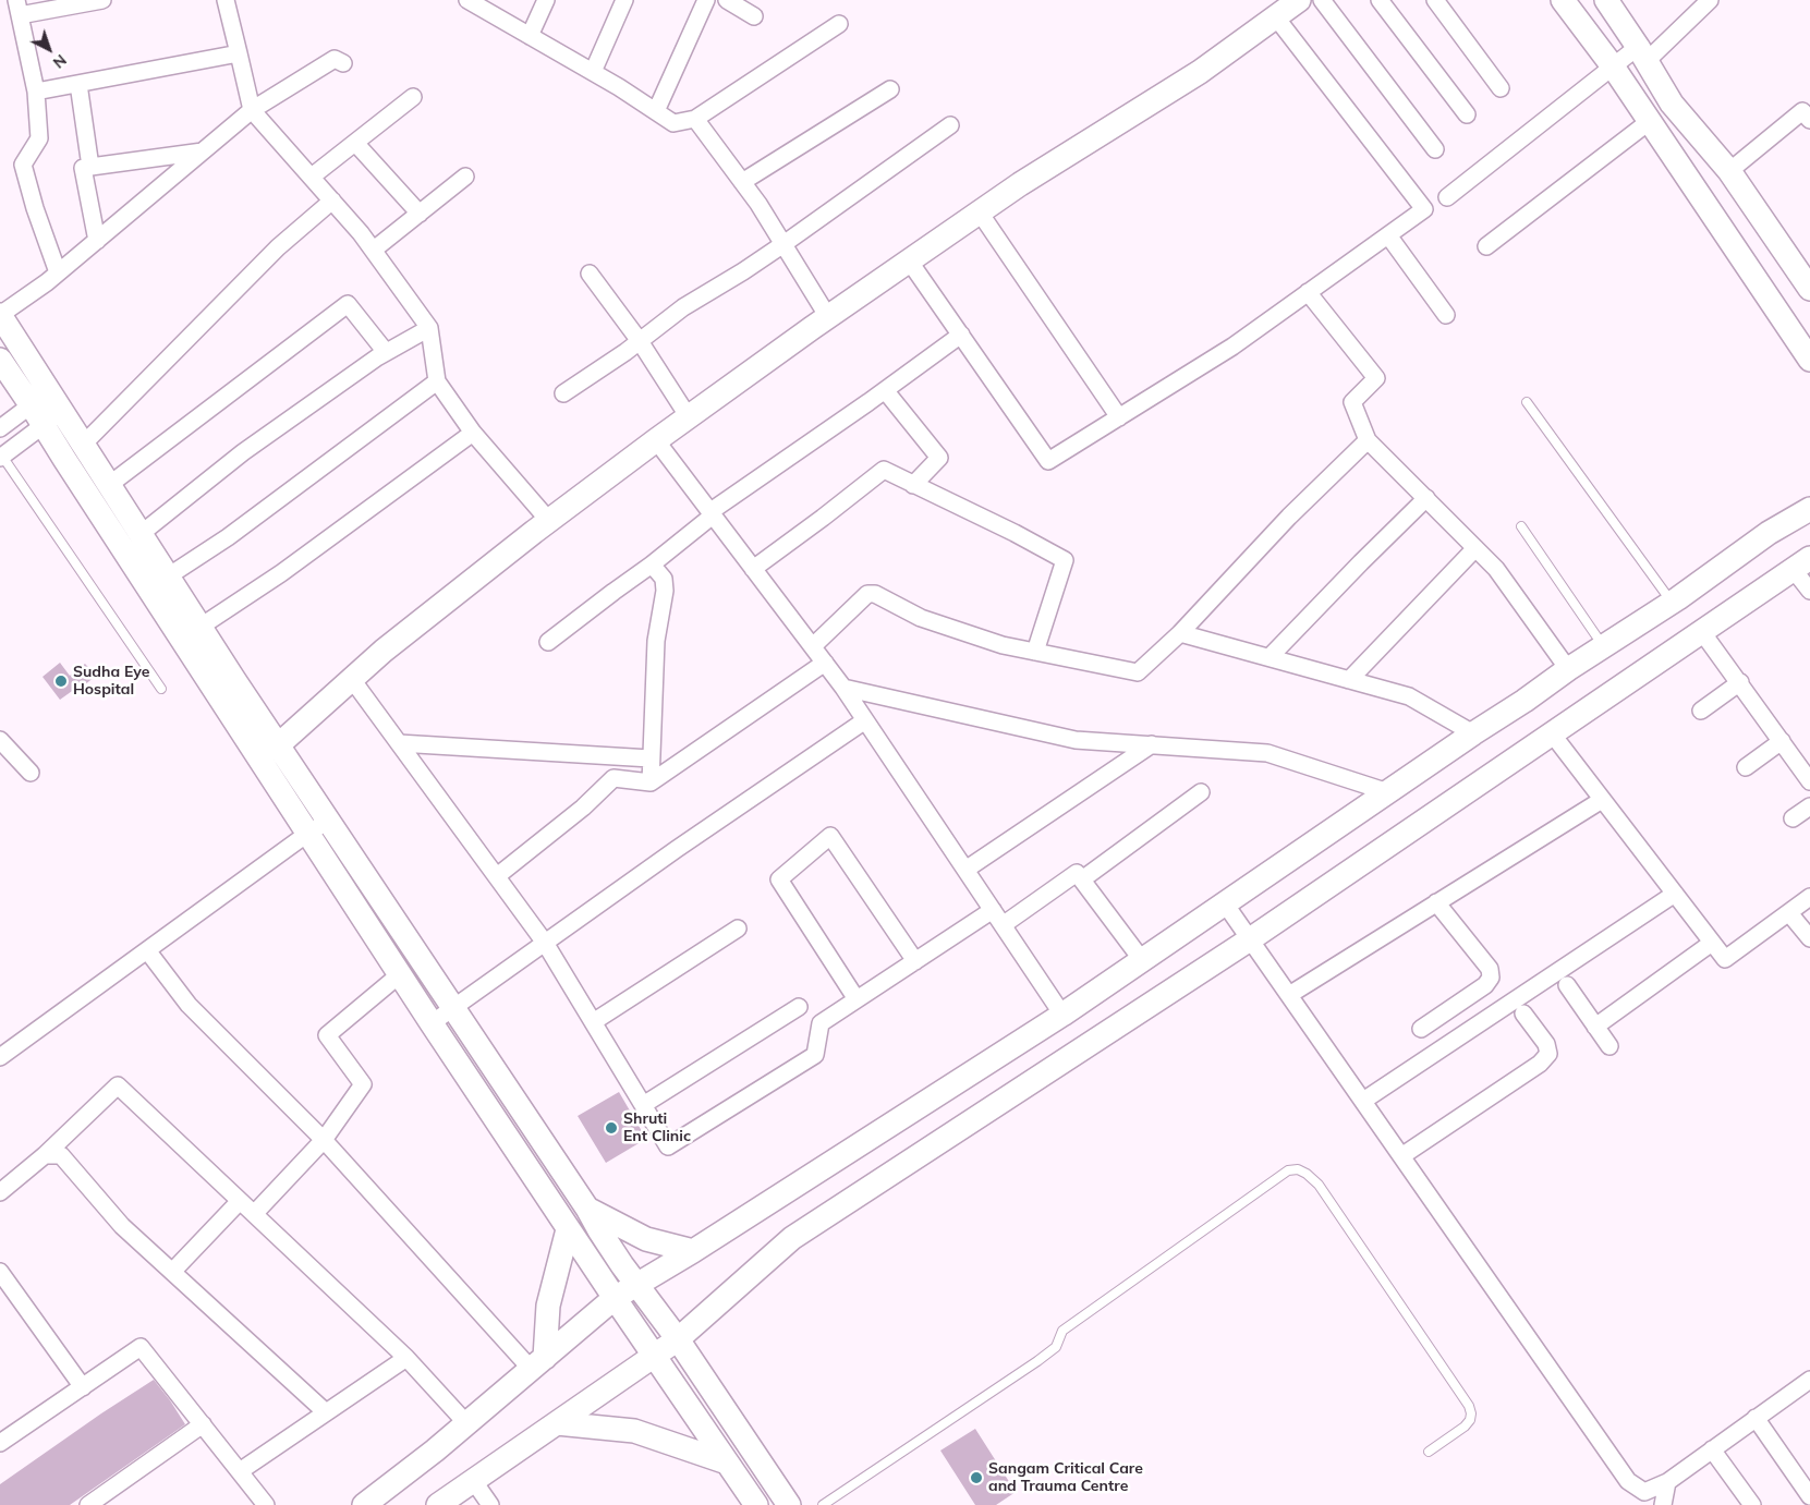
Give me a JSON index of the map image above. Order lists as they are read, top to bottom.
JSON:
{
  "places": ["Sudha Eye Hospital", "Shruti Ent Clinic", "Sangam Critical Care and Trauma Centre"],
  "north": "bottom right"
}
